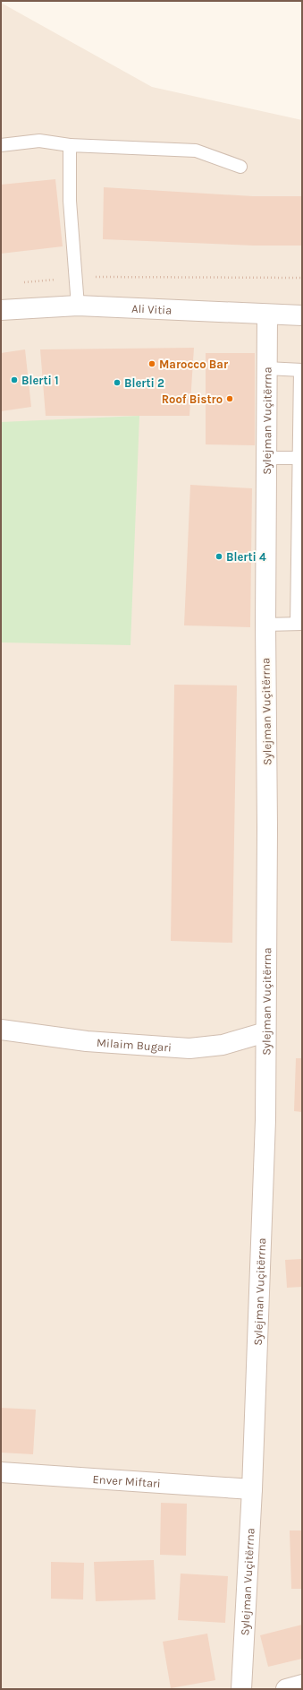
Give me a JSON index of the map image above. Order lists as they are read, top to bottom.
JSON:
{
  "streets": {
    "street": [
      "Ali Vitia",
      "Sylejman Vuçitërrna",
      "Milaim Bugari",
      "Enver Miftari"
    ]
  },
  "crossings": [
    ["Ali Vitia", "Sylejman Vuçitërrna"],
    ["Sylejman Vuçitërrna", "Milaim Bugari"],
    ["Sylejman Vuçitërrna", "Enver Miftari"]
  ],
  "places": [
    "Marocco Bar",
    "Blerti 1",
    "Blerti 2",
    "Roof Bistro",
    "Blerti 4"
  ]
}
